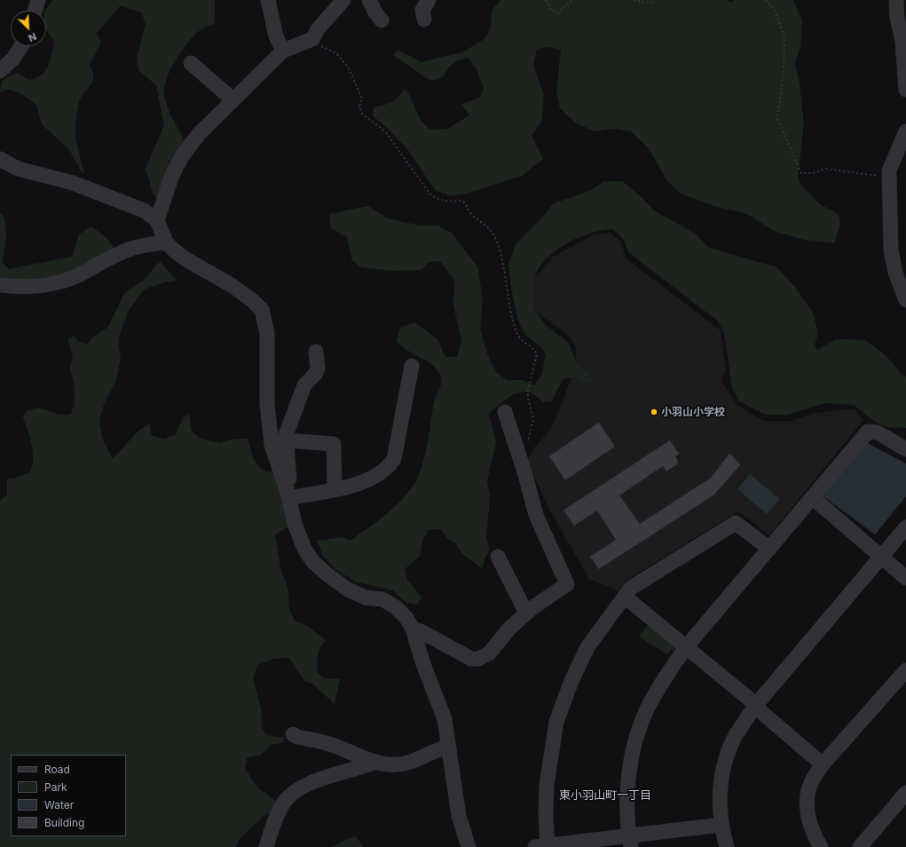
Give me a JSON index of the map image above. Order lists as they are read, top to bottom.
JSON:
{
  "districts": ["東小羽山町一丁目"],
  "places": ["小羽山小学校"],
  "legend": [
    "Road",
    "Park",
    "Water",
    "Building"
  ],
  "north": "bottom right"
}
